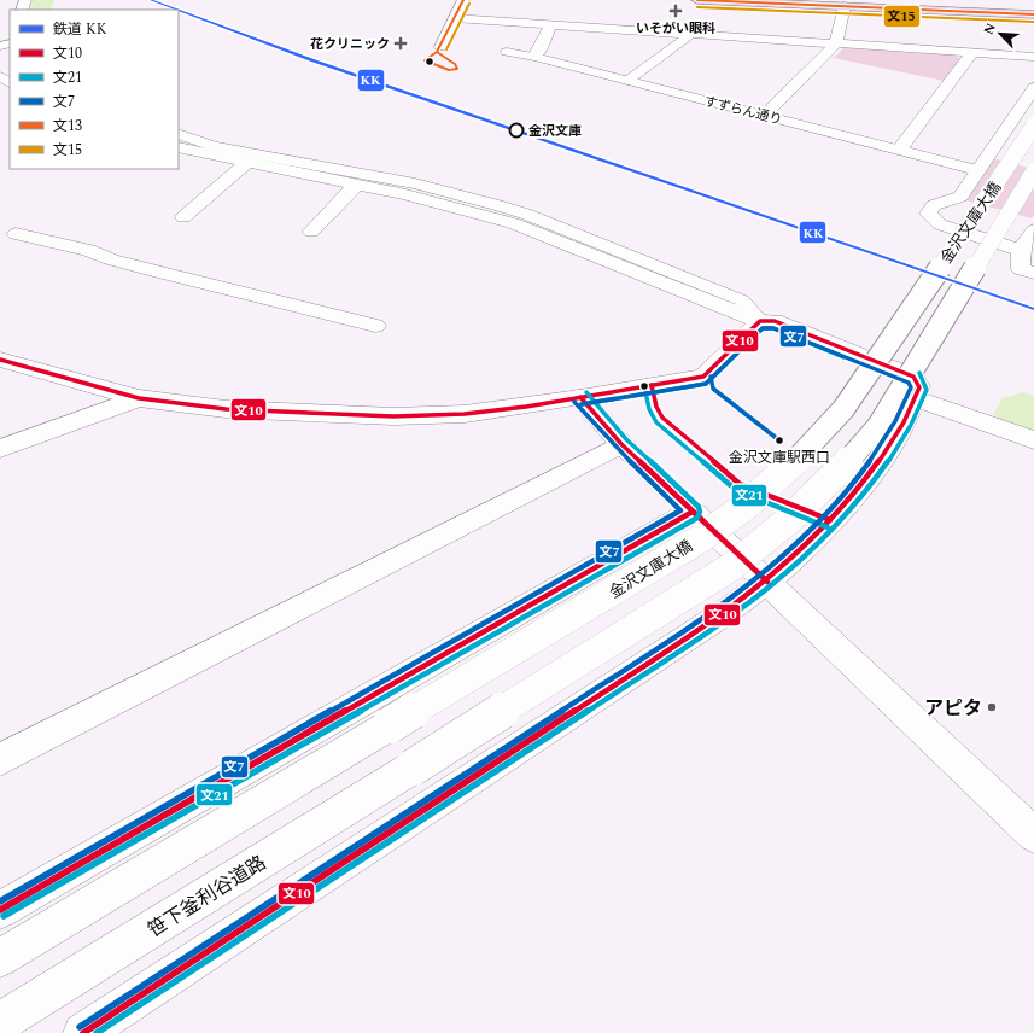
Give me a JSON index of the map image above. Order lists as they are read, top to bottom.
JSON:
{
  "streets": {
    "street": ["すずらん通り", "金沢文庫大橋", "笹下釜利谷道路"]
  },
  "crossings": [
    ["金沢文庫大橋", "笹下釜利谷道路"]
  ],
  "places": {
    "health": ["いそがい眼科", "花クリニック"],
    "other": ["金沢文庫", "金沢文庫駅西口", "アピタ"]
  },
  "lines": [
    "rail line KK",
    "transit line 文13",
    "transit line 文15",
    "transit line 文10",
    "transit line 文21",
    "transit line 文7"
  ],
  "legend": [
    "鉄道 KK",
    "文10",
    "文21",
    "文7",
    "文13",
    "文15"
  ],
  "north": "top left"
}
